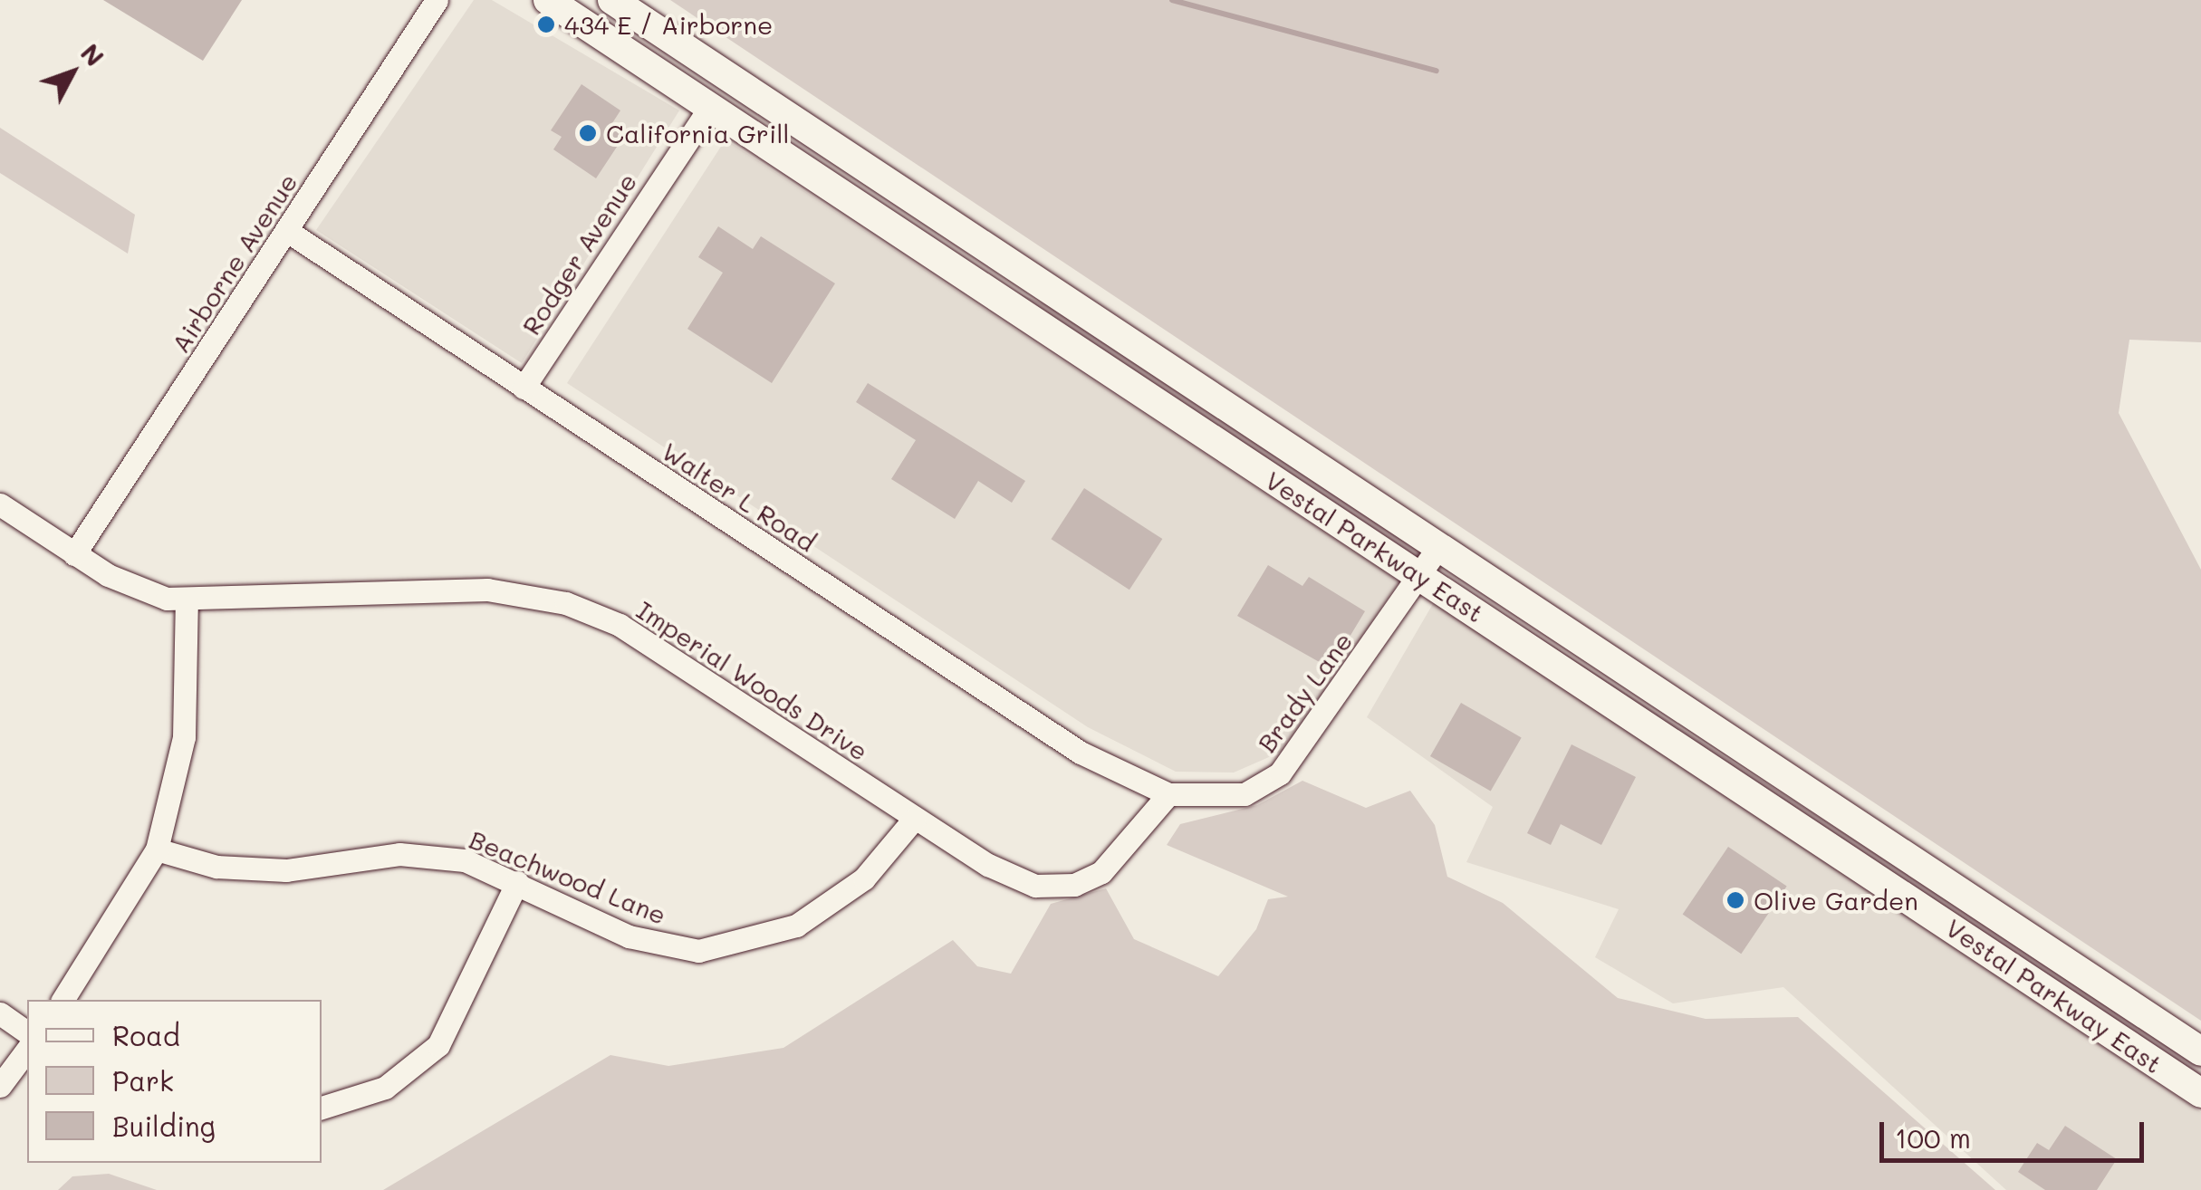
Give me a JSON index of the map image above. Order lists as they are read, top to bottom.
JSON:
{
  "streets": {
    "main road": ["Vestal Parkway East"],
    "street": [
      "Rodger Avenue",
      "Airborne Avenue",
      "Walter L Road",
      "Imperial Woods Drive",
      "Brady Lane",
      "Beachwood Lane"
    ]
  },
  "crossings": [
    ["Rodger Avenue", "Walter L Road"],
    ["Rodger Avenue", "Vestal Parkway East"],
    ["Airborne Avenue", "Walter L Road"],
    ["Airborne Avenue", "Imperial Woods Drive"],
    ["Walter L Road", "Imperial Woods Drive"],
    ["Walter L Road", "Brady Lane"],
    ["Vestal Parkway East", "Brady Lane"],
    ["Imperial Woods Drive", "Brady Lane"],
    ["Imperial Woods Drive", "Beachwood Lane"]
  ],
  "places": ["434 E / Airborne", "California Grill", "Olive Garden"],
  "legend": ["Road", "Park", "Building"],
  "scale_bar": "100 m",
  "north": "top right"
}
